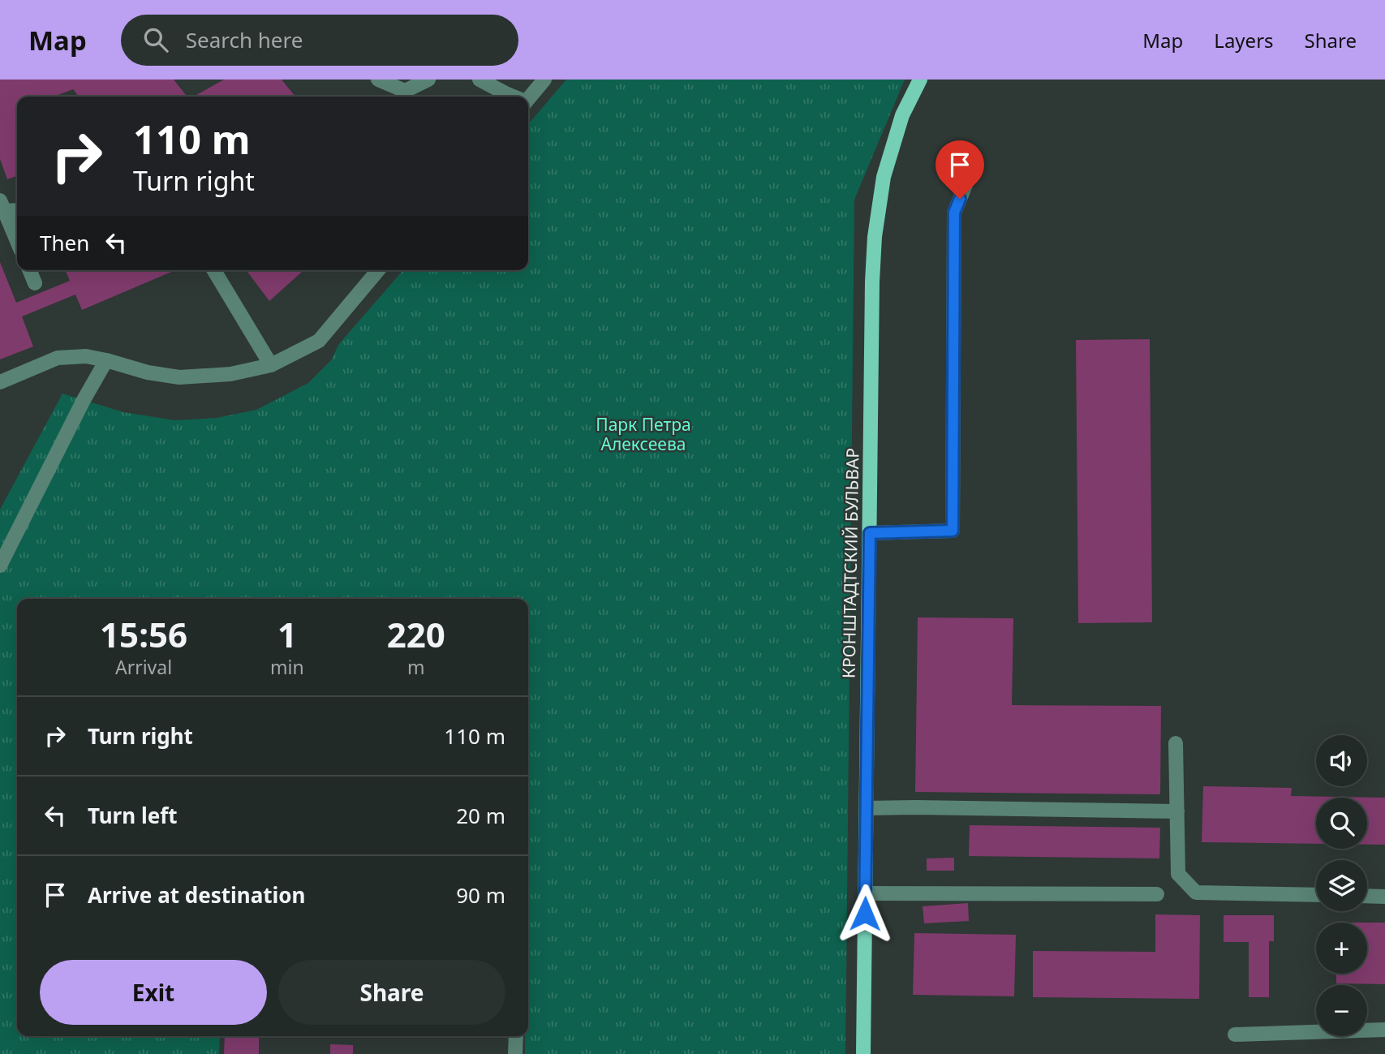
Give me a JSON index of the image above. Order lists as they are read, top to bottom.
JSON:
{
  "streets": {
    "main road": ["КРОНШТАДТСКИЙ БУЛЬВАР"]
  },
  "parks": ["Парк Петра Алексеева"],
  "page": {
    "header": "Map",
    "search": "Search here",
    "nav": ["Map", "Layers", "Share"],
    "turn": ["110 m", "Turn right"],
    "then": "Then",
    "eta": [
      "15:56",
      "Arrival",
      "1",
      "min",
      "220",
      "m"
    ],
    "list": [
      {
        "name": "Turn right",
        "value": "110 m"
      },
      {
        "name": "Turn left",
        "value": "20 m"
      },
      {
        "name": "Arrive at destination",
        "value": "90 m"
      }
    ],
    "map_buttons": ["+", "−"],
    "buttons": ["Exit", "Share"]
  }
}
